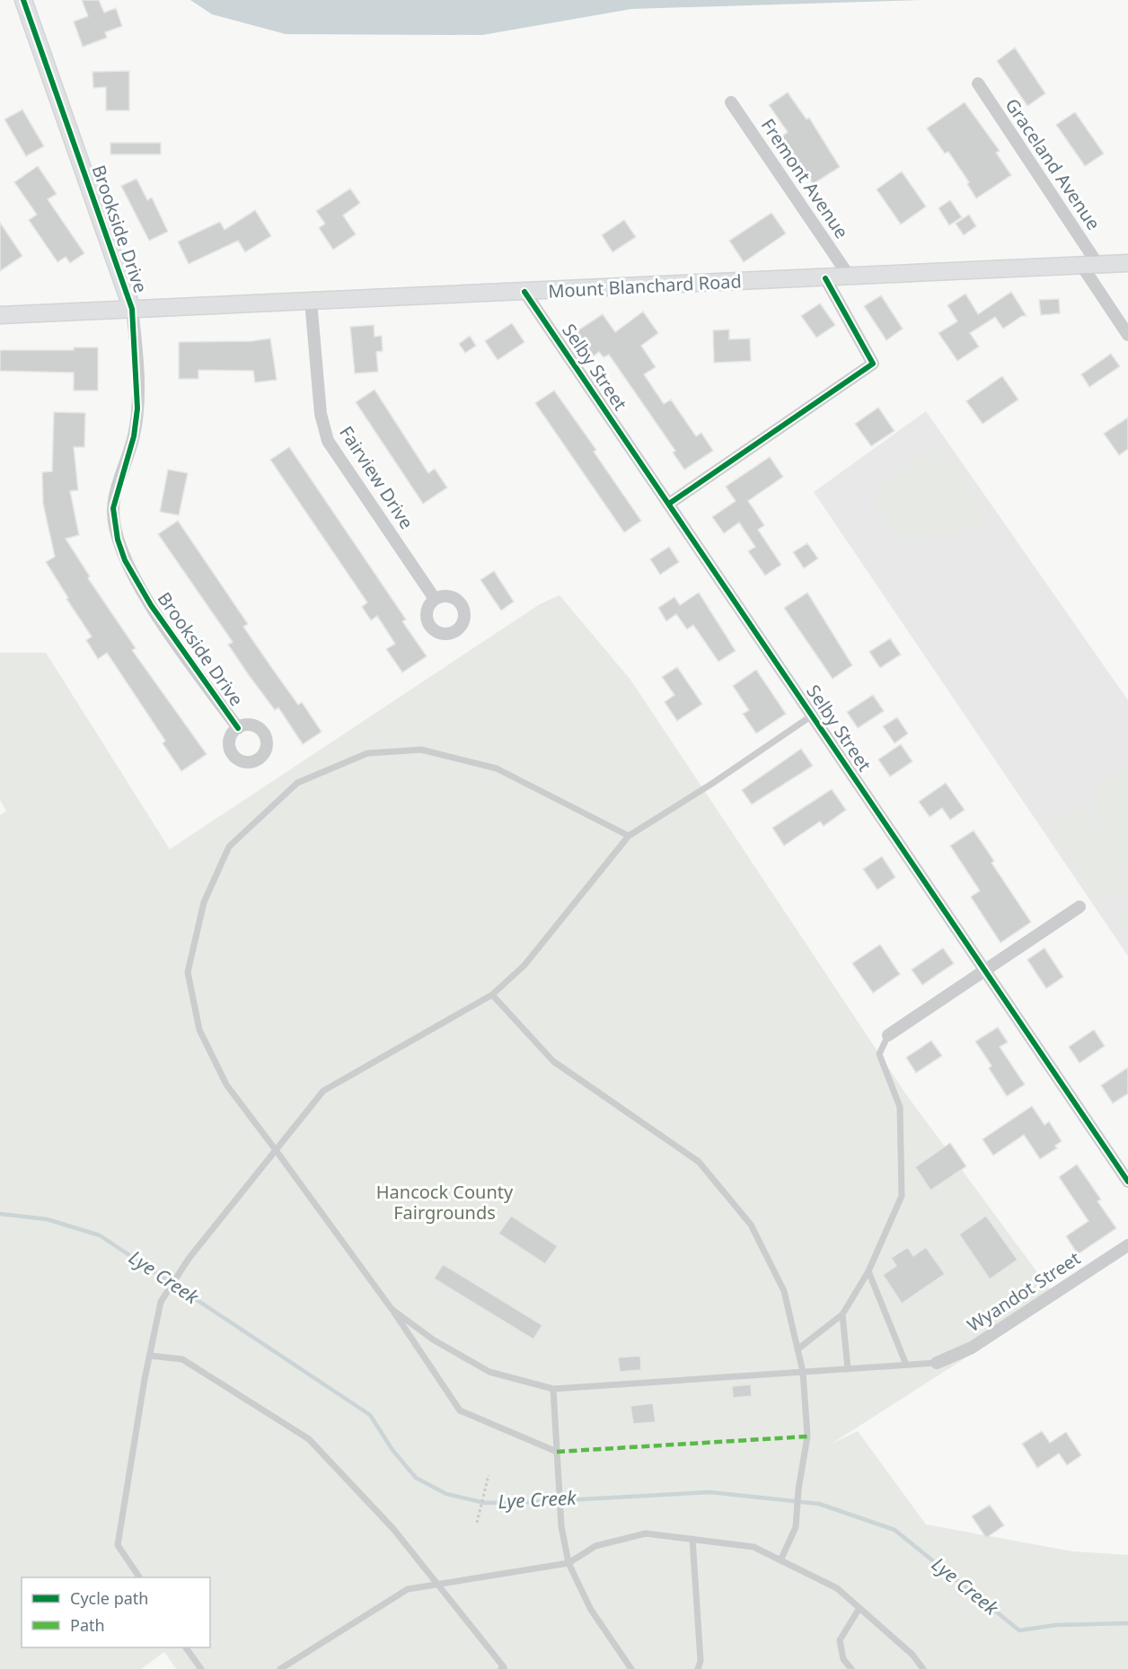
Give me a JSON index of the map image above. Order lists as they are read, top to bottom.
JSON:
{
  "streets": {
    "main road": ["Brookside Drive", "Mount Blanchard Road"],
    "street": [
      "Graceland Avenue",
      "Fremont Avenue",
      "Selby Street",
      "Fairview Drive",
      "Wyandot Street"
    ]
  },
  "crossings": [
    ["Graceland Avenue", "Mount Blanchard Road"],
    ["Fremont Avenue", "Mount Blanchard Road"],
    ["Brookside Drive", "Mount Blanchard Road"],
    ["Mount Blanchard Road", "Selby Street"],
    ["Mount Blanchard Road", "Fairview Drive"]
  ],
  "water": ["Lye Creek"],
  "parks": ["Hancock County Fairgrounds"],
  "legend": ["Cycle path", "Path"]
}
